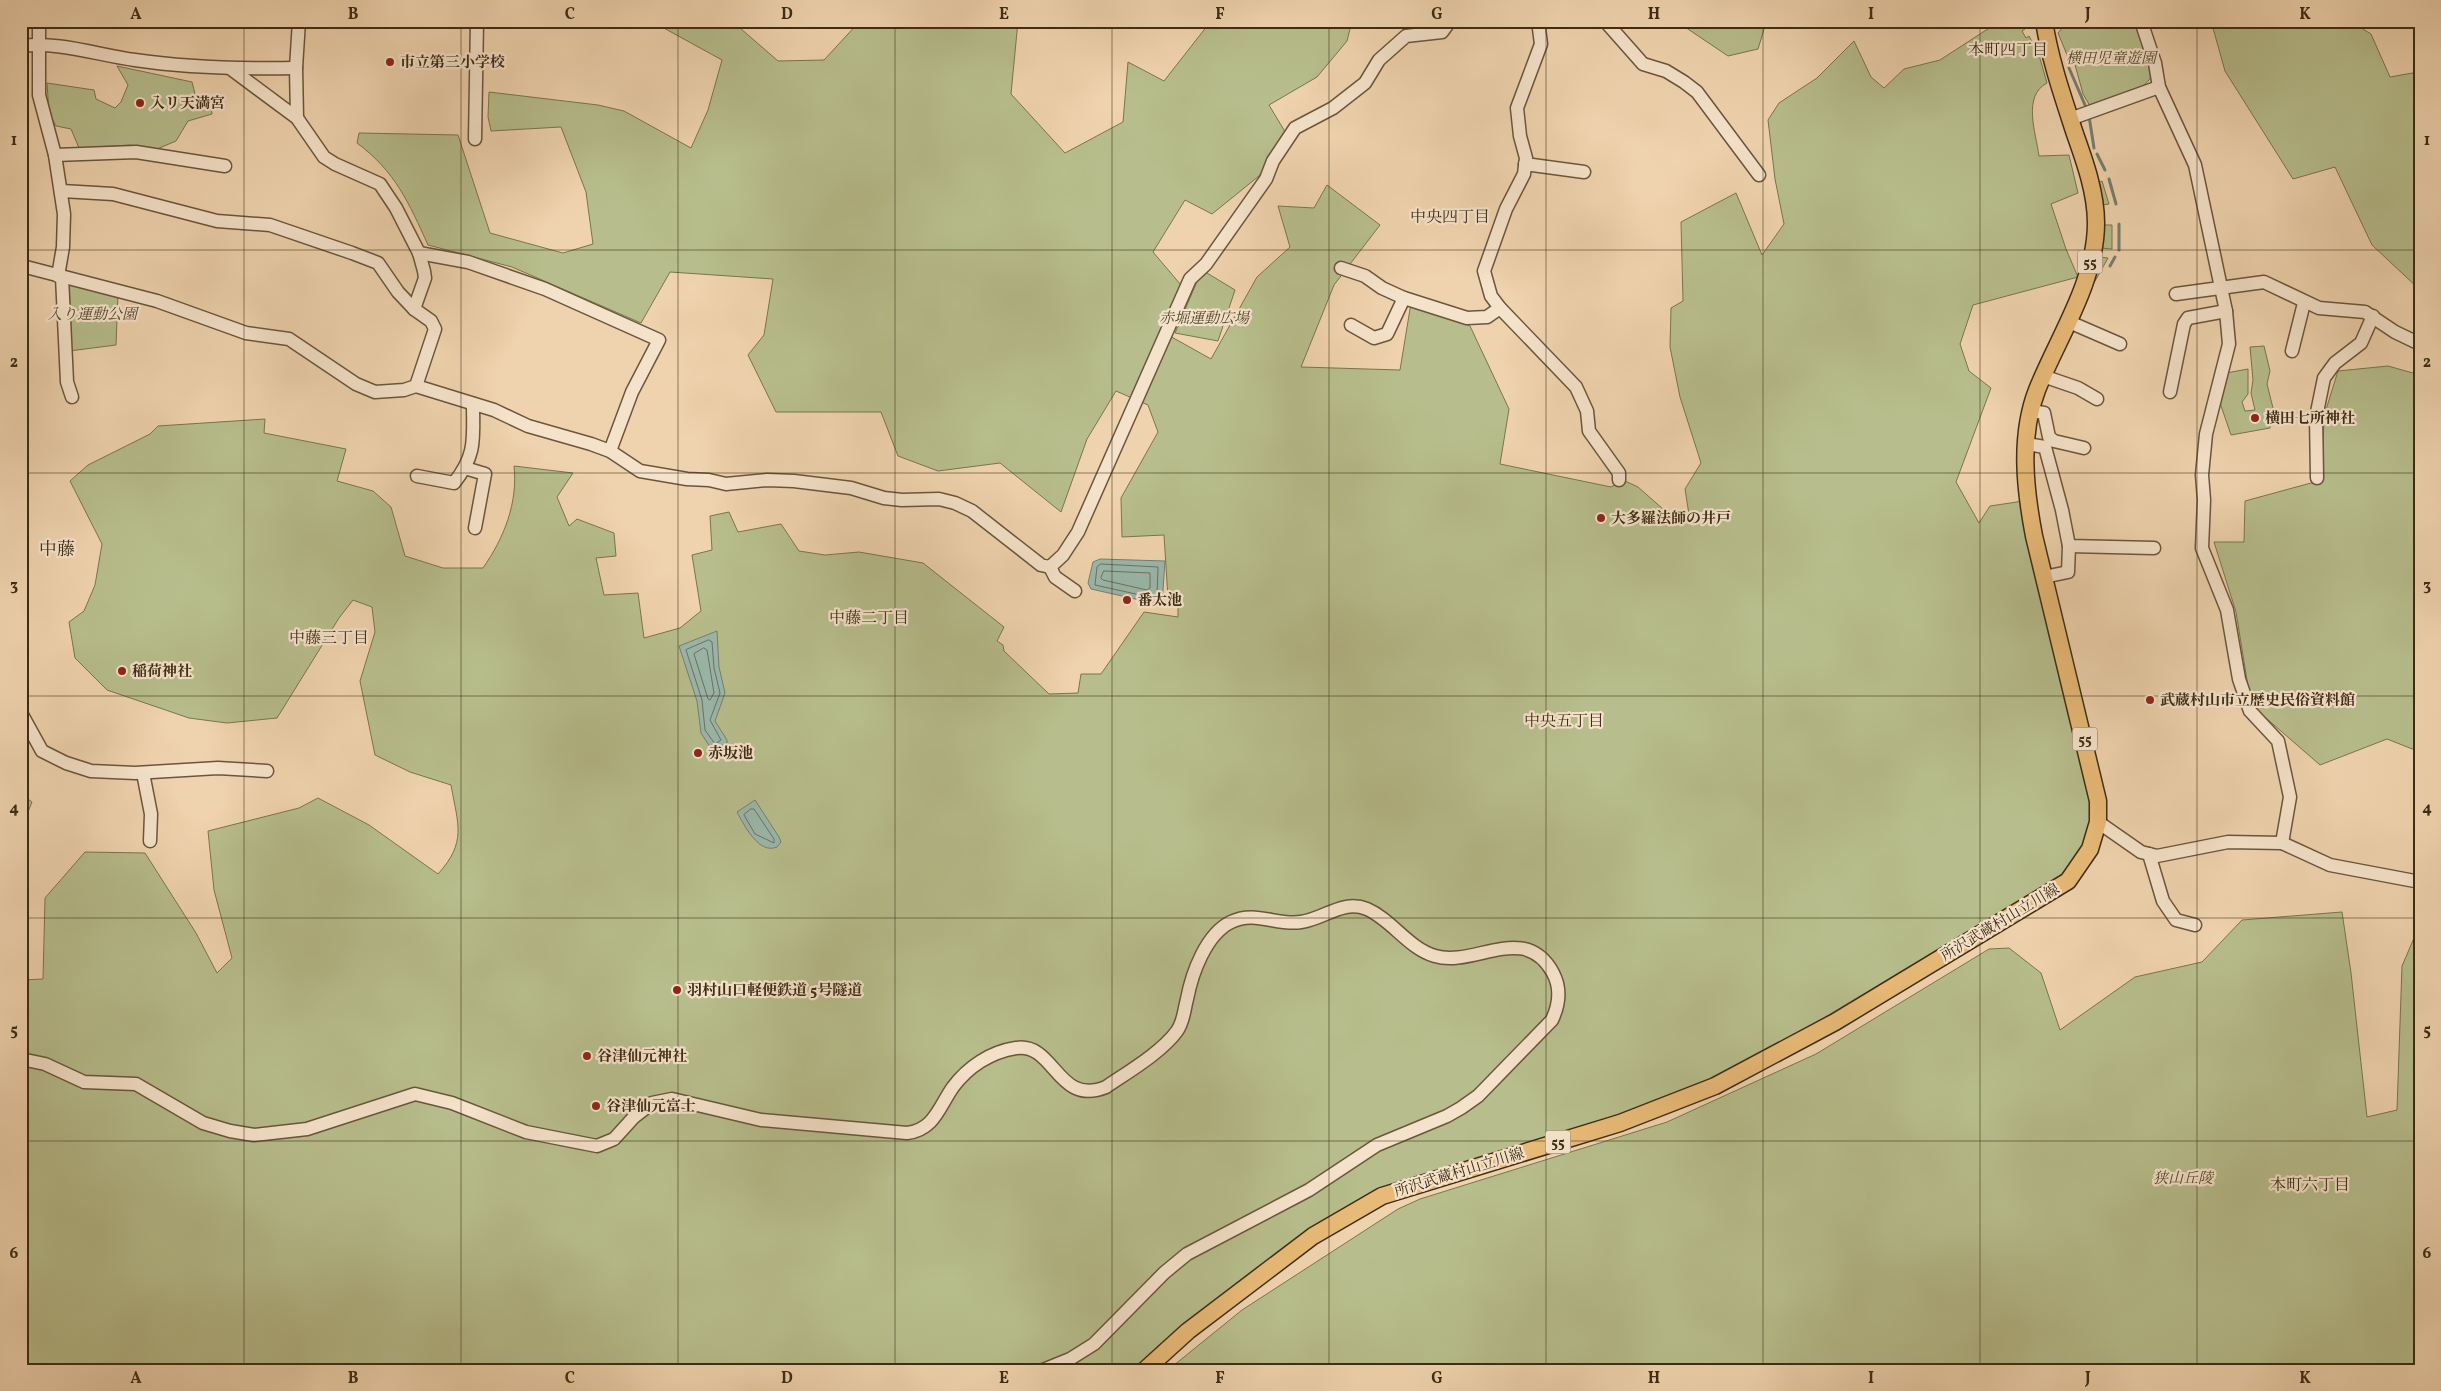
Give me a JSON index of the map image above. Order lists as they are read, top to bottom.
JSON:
{
  "streets": {
    "main road": ["55", "所沢武蔵村山立川線"]
  },
  "districts": [
    "本町四丁目",
    "中央四丁目",
    "中藤",
    "中藤二丁目",
    "中藤三丁目",
    "中央五丁目",
    "本町六丁目"
  ],
  "parks": [
    "横田児童遊園",
    "入り運動公園",
    "赤堀運動広場",
    "狭山丘陵"
  ],
  "places": [
    "市立第三小学校",
    "入リ天満宮",
    "横田七所神社",
    "大多羅法師の井戸",
    "番太池",
    "稲荷神社",
    "武蔵村山市立歴史民俗資料館",
    "赤坂池",
    "羽村山口軽便鉄道 5号隧道",
    "谷津仙元神社",
    "谷津仙元富士"
  ],
  "grid": {
    "columns": [
      "A",
      "B",
      "C",
      "D",
      "E",
      "F",
      "G",
      "H",
      "I",
      "J",
      "K"
    ],
    "rows": [
      "1",
      "2",
      "3",
      "4",
      "5",
      "6"
    ]
  }
}
